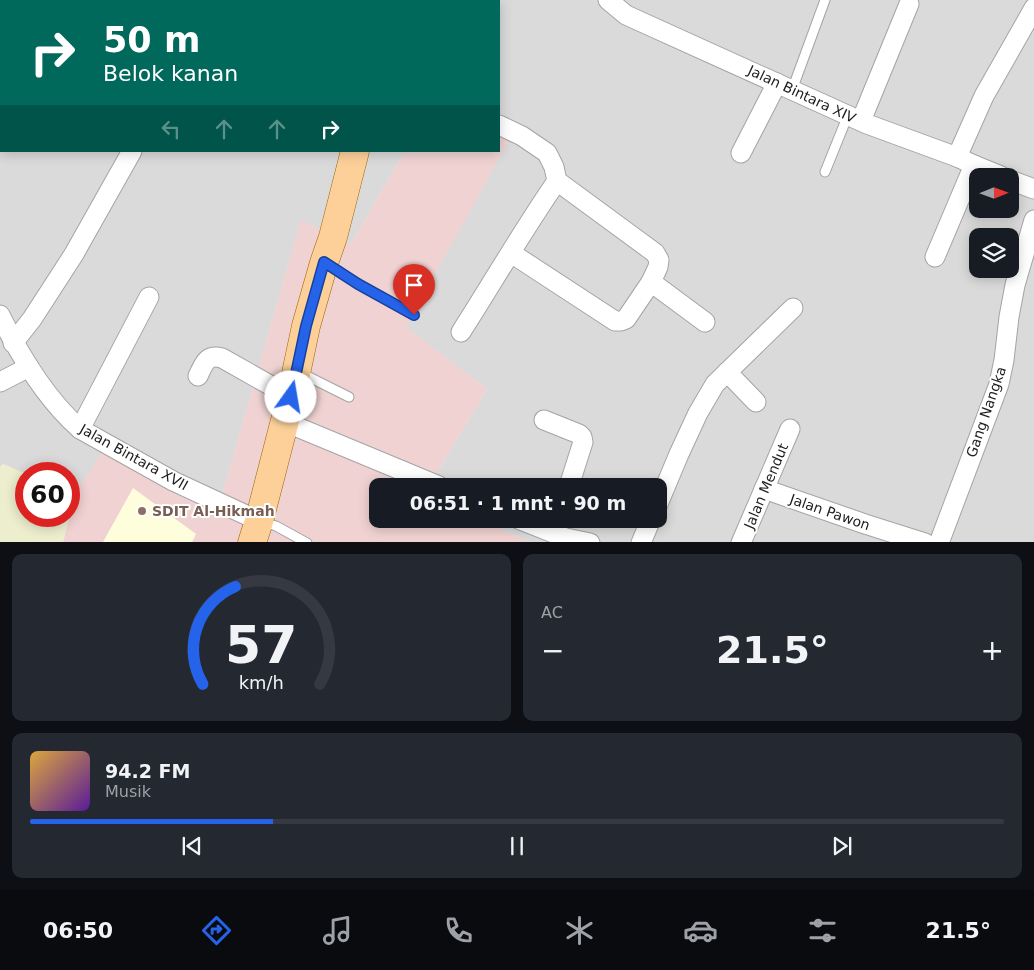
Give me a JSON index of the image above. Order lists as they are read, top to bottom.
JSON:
{
  "streets": {
    "street": [
      "Jalan Bintara XIV",
      "Gang Nangka",
      "Jalan Bintara XVII",
      "Jalan Mendut",
      "Jalan Pawon"
    ]
  },
  "crossings": [
    ["Jalan Mendut", "Jalan Pawon"]
  ],
  "places": ["SDIT Al-Hikmah"],
  "north": "right",
  "page": {
    "turn": ["50 m", "Belok kanan"],
    "limit": "60",
    "trip": "06:51 · 1 mnt · 90 m",
    "tile": "AC",
    "heat": ["−", "21.5°", "+"],
    "song": ["94.2 FM", "Musik"],
    "tabs": ["06:50", "21.5°"],
    "gauge": ["57", "km/h"]
  }
}
